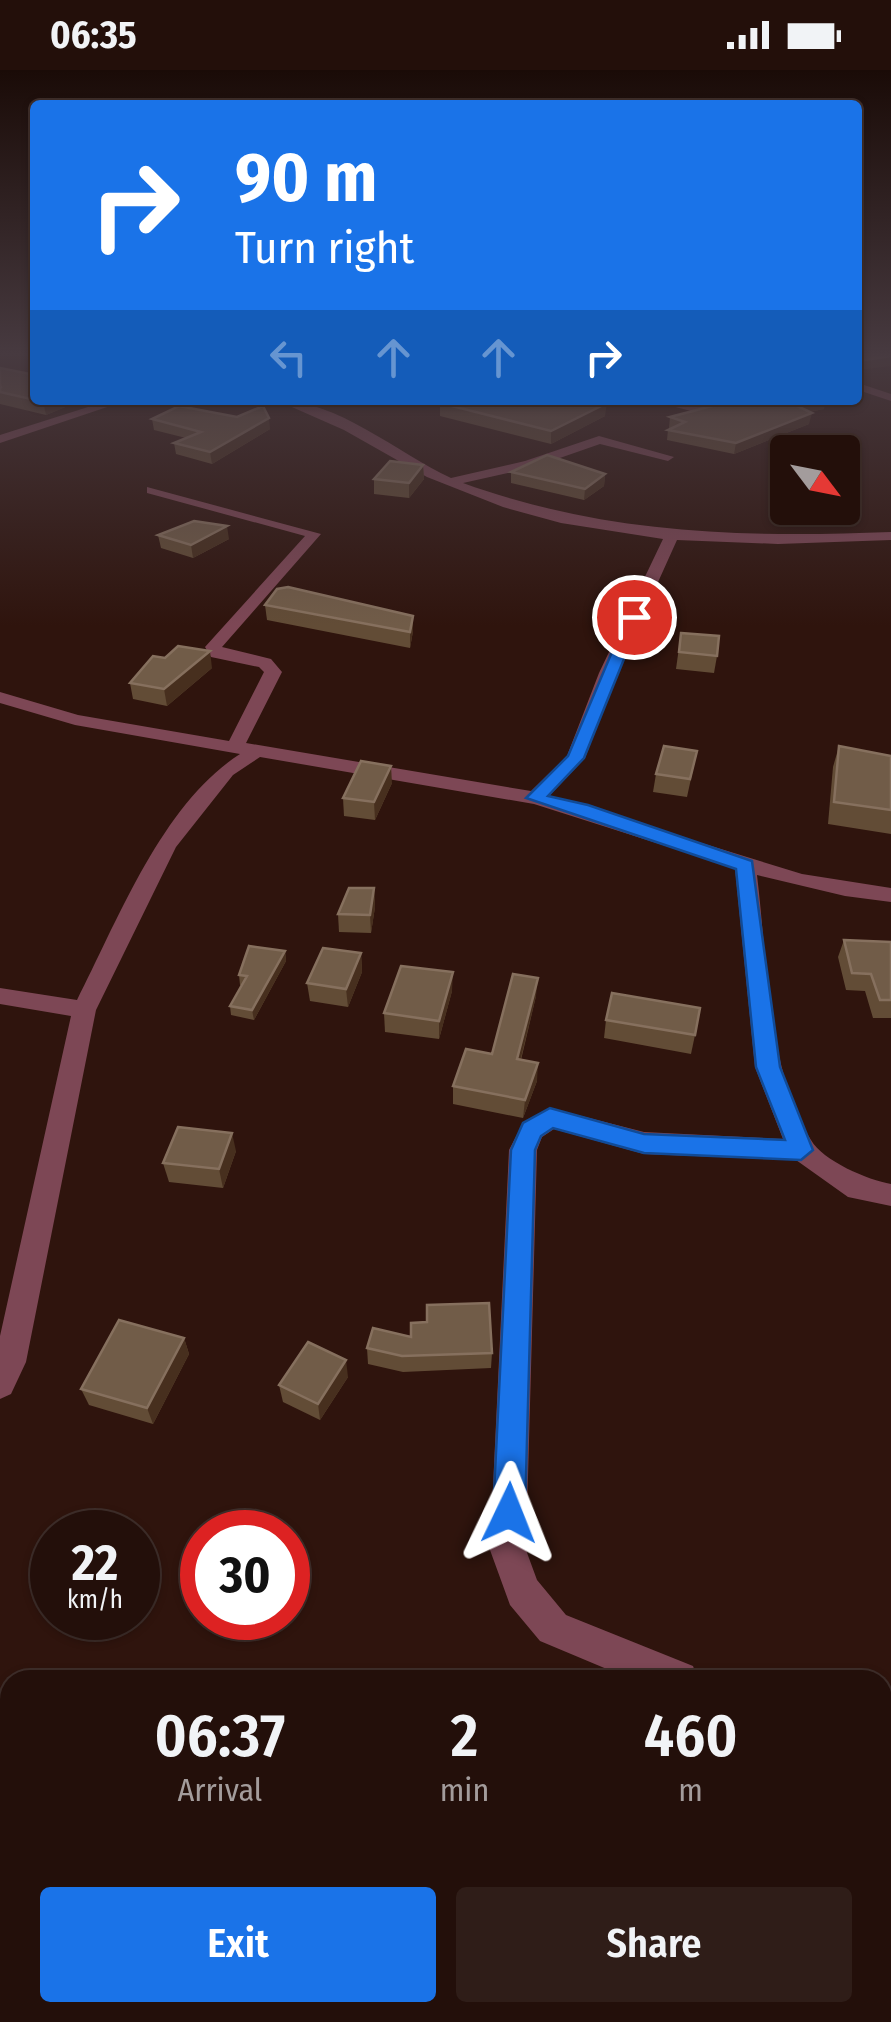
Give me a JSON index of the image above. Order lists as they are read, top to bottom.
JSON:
{
  "north": "bottom right",
  "page": {
    "status": "06:35",
    "turn": ["90 m", "Turn right"],
    "speed": "22 km/h",
    "limit": "30",
    "eta": [
      "06:37",
      "Arrival",
      "2",
      "min",
      "460",
      "m"
    ],
    "buttons": ["Exit", "Share"]
  }
}
